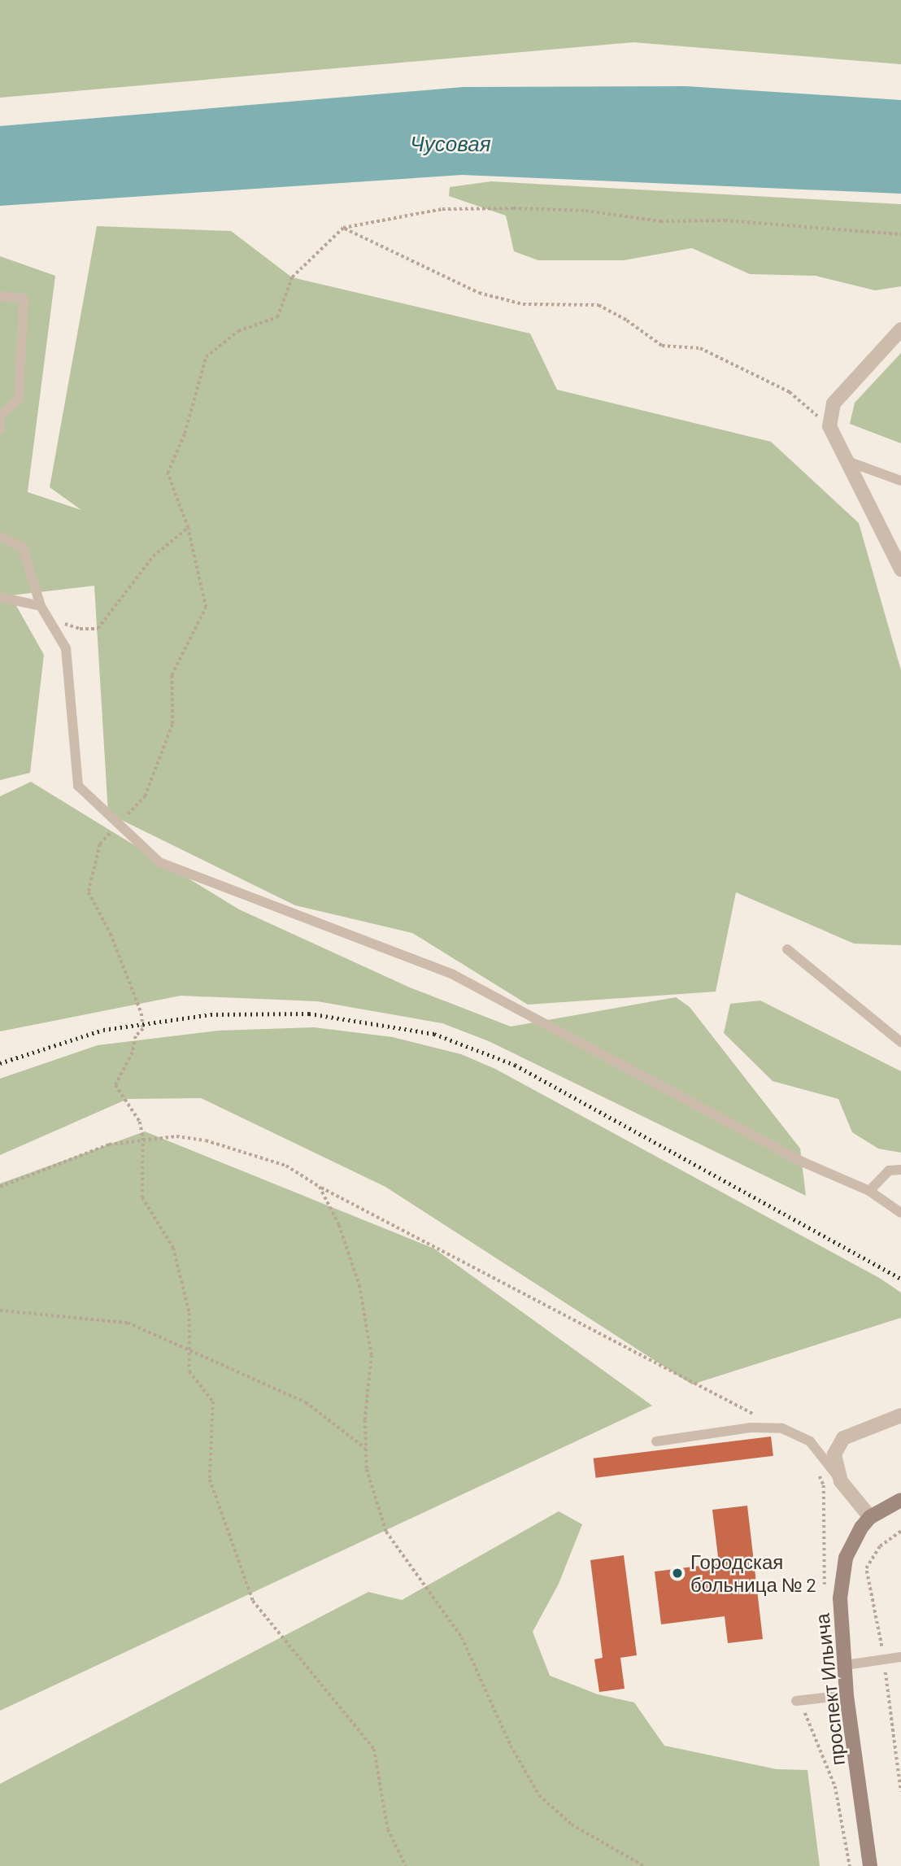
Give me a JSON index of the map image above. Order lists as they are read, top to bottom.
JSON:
{
  "streets": {
    "street": ["проспект Ильича"]
  },
  "water": ["Чусовая"],
  "places": ["Городская больница № 2"]
}
